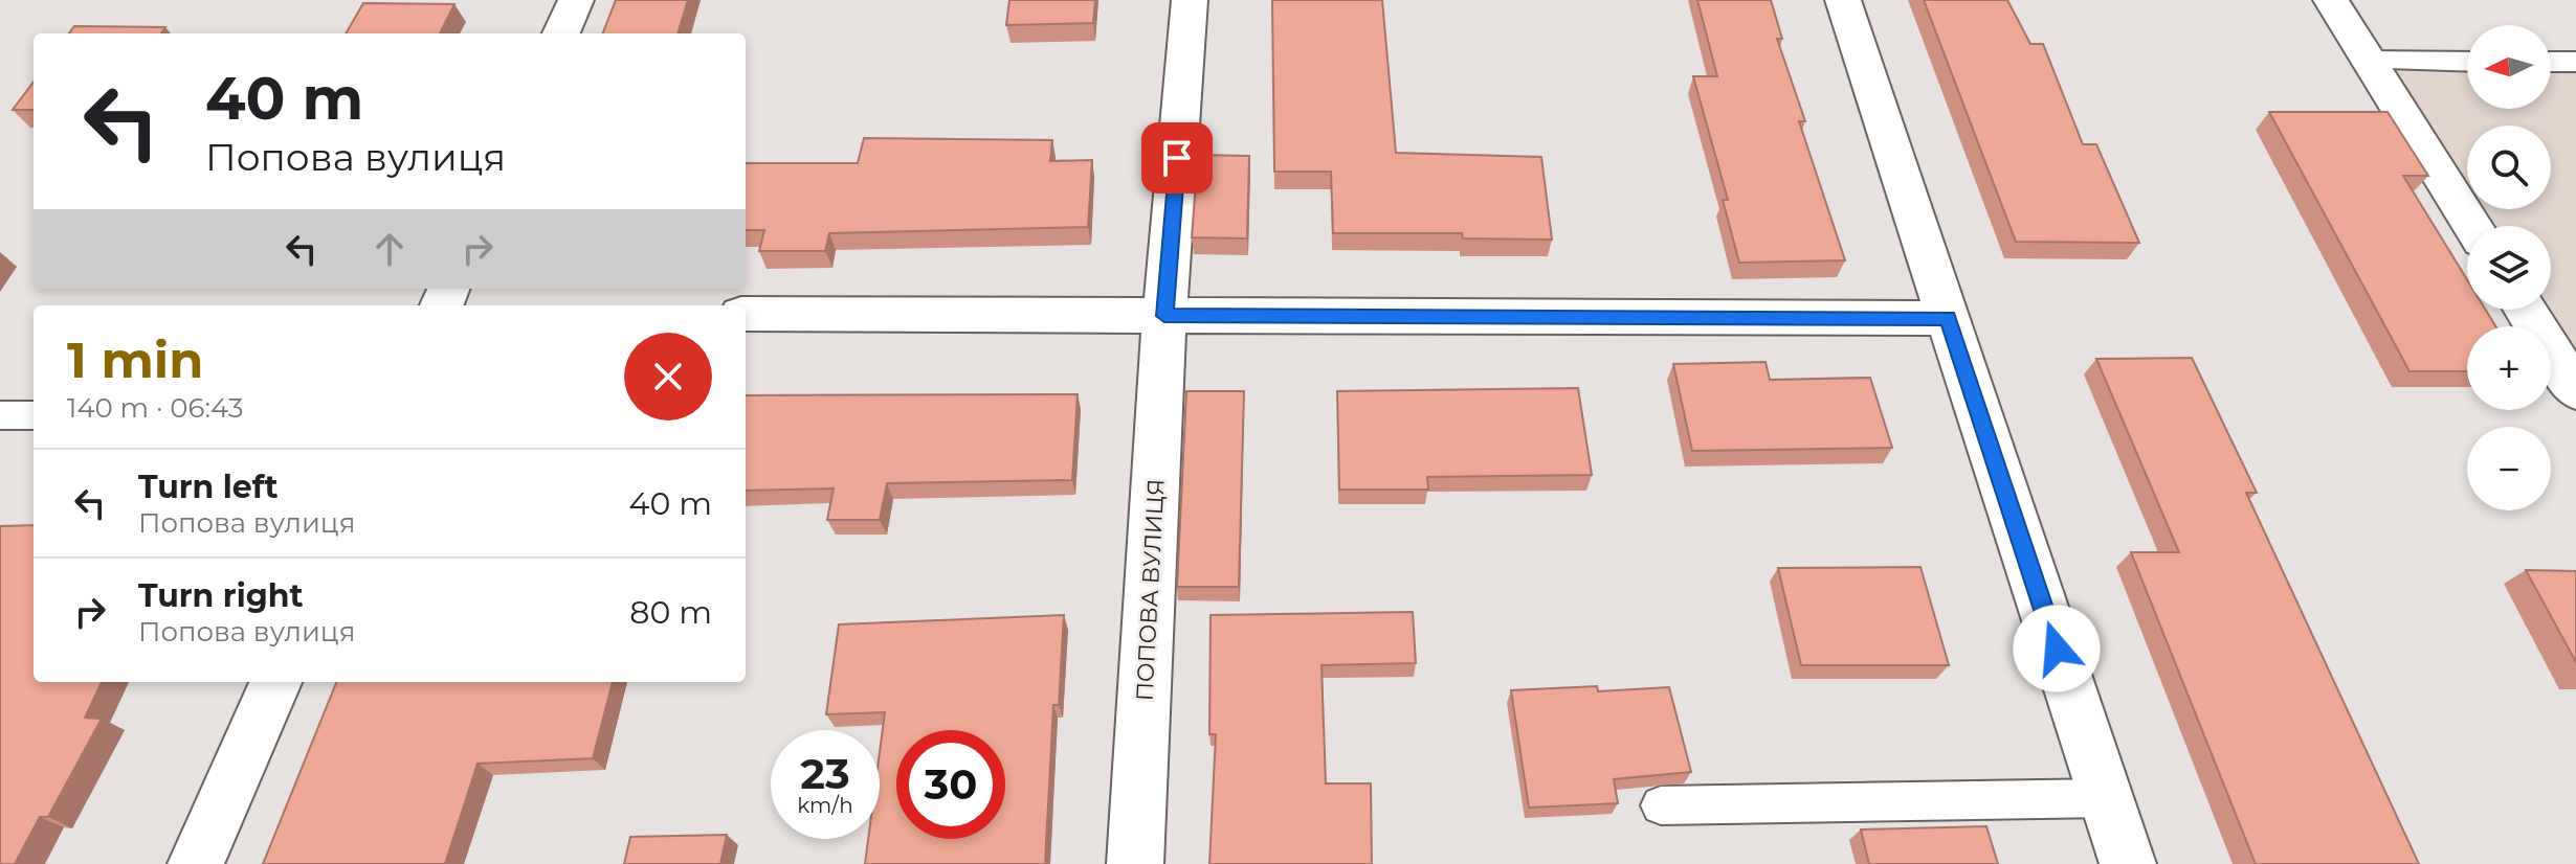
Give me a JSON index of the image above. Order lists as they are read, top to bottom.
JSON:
{
  "streets": {
    "street": ["ПОПОВА ВУЛИЦЯ"]
  },
  "north": "left",
  "page": {
    "map_buttons": ["+", "−"],
    "turn": ["40 m", "Попова вулиця"],
    "heading": ["1 min", "140 m · 06:43"],
    "list": [
      {
        "name": "Turn left",
        "note": "Попова вулиця",
        "value": "40 m"
      },
      {
        "name": "Turn right",
        "note": "Попова вулиця",
        "value": "80 m"
      }
    ],
    "speed": "23 km/h",
    "limit": "30"
  }
}
